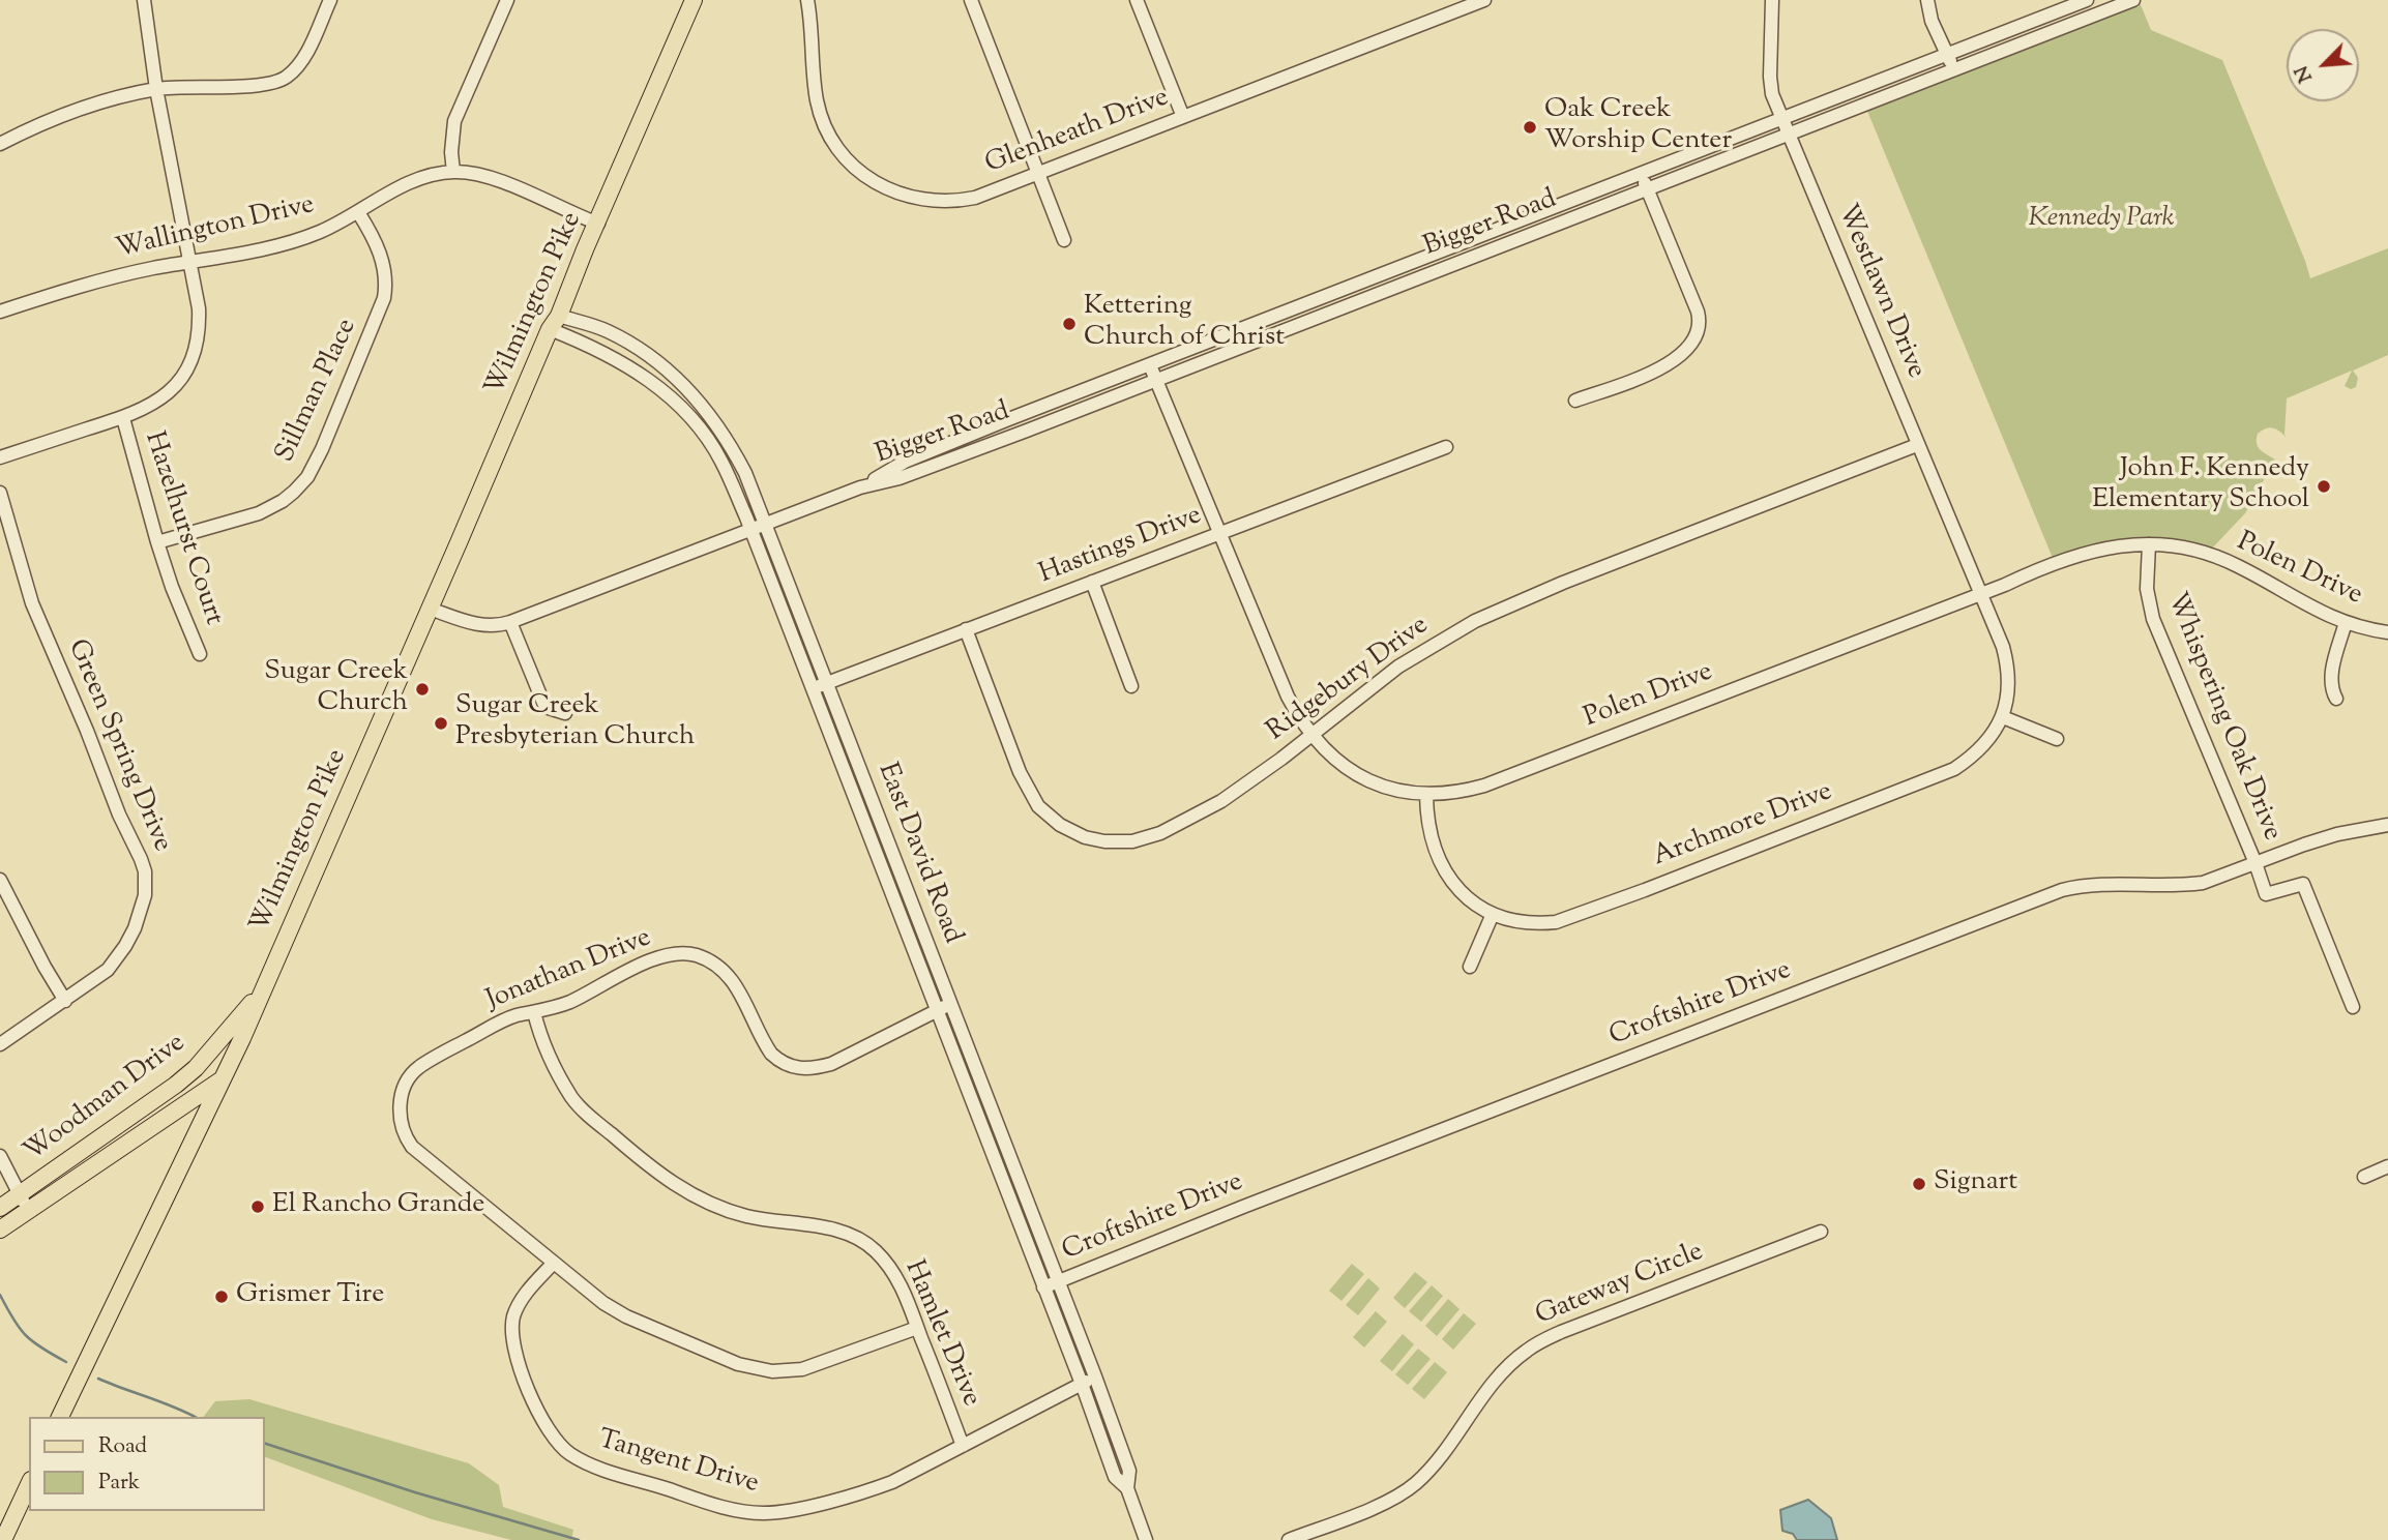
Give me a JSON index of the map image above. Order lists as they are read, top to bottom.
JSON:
{
  "streets": {
    "main road": ["Wilmington Pike", "Woodman Drive"],
    "street": [
      "Glenheath Drive",
      "Bigger Road",
      "Wallington Drive",
      "Westlawn Drive",
      "Sillman Place",
      "Hazelhurst Court",
      "Hastings Drive",
      "Polen Drive",
      "Ridgebury Drive",
      "Whispering Oak Drive",
      "Green Spring Drive",
      "Archmore Drive",
      "East David Road",
      "Jonathan Drive",
      "Croftshire Drive",
      "Gateway Circle",
      "Hamlet Drive",
      "Tangent Drive"
    ]
  },
  "crossings": [
    ["Bigger Road", "Westlawn Drive"],
    ["Bigger Road", "Wilmington Pike"],
    ["Bigger Road", "Polen Drive"],
    ["Bigger Road", "East David Road"],
    ["Wallington Drive", "Wilmington Pike"],
    ["Wallington Drive", "Sillman Place"],
    ["Westlawn Drive", "Polen Drive"],
    ["Westlawn Drive", "Ridgebury Drive"],
    ["Westlawn Drive", "Archmore Drive"],
    ["Wilmington Pike", "East David Road"],
    ["Wilmington Pike", "Woodman Drive"],
    ["Sillman Place", "Hazelhurst Court"],
    ["Hastings Drive", "Polen Drive"],
    ["Hastings Drive", "Ridgebury Drive"],
    ["Hastings Drive", "East David Road"],
    ["Polen Drive", "Ridgebury Drive"],
    ["Polen Drive", "Whispering Oak Drive"],
    ["Polen Drive", "Archmore Drive"],
    ["Whispering Oak Drive", "Croftshire Drive"],
    ["East David Road", "Jonathan Drive"],
    ["East David Road", "Croftshire Drive"],
    ["East David Road", "Tangent Drive"],
    ["Jonathan Drive", "Hamlet Drive"],
    ["Jonathan Drive", "Tangent Drive"],
    ["Hamlet Drive", "Tangent Drive"]
  ],
  "parks": ["Kennedy Park"],
  "places": [
    "Oak Creek Worship Center",
    "Kettering Church of Christ",
    "John F. Kennedy Elementary School",
    "Sugar Creek Church",
    "Sugar Creek Presbyterian Church",
    "Signart",
    "El Rancho Grande",
    "Grismer Tire"
  ],
  "legend": ["Road", "Park"],
  "north": "bottom left"
}
